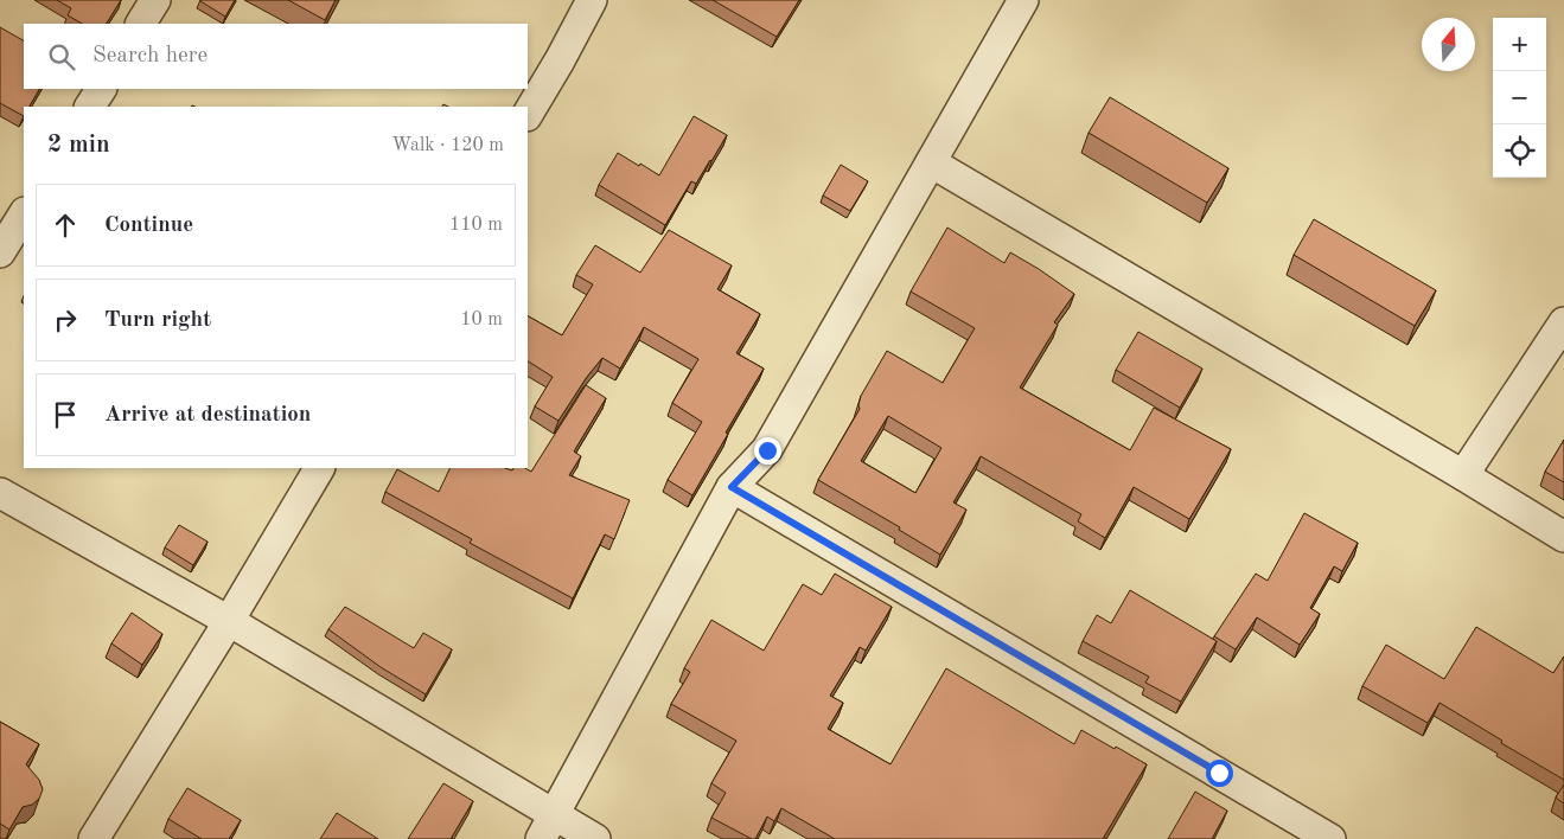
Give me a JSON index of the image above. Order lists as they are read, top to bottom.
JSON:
{
  "north": "top",
  "page": {
    "map_buttons": ["+", "−"],
    "search": "Search here",
    "heading": ["2 min", "Walk · 120 m"],
    "list": [
      ["Continue", "110 m"],
      ["Turn right", "10 m"],
      "Arrive at destination"
    ]
  }
}
